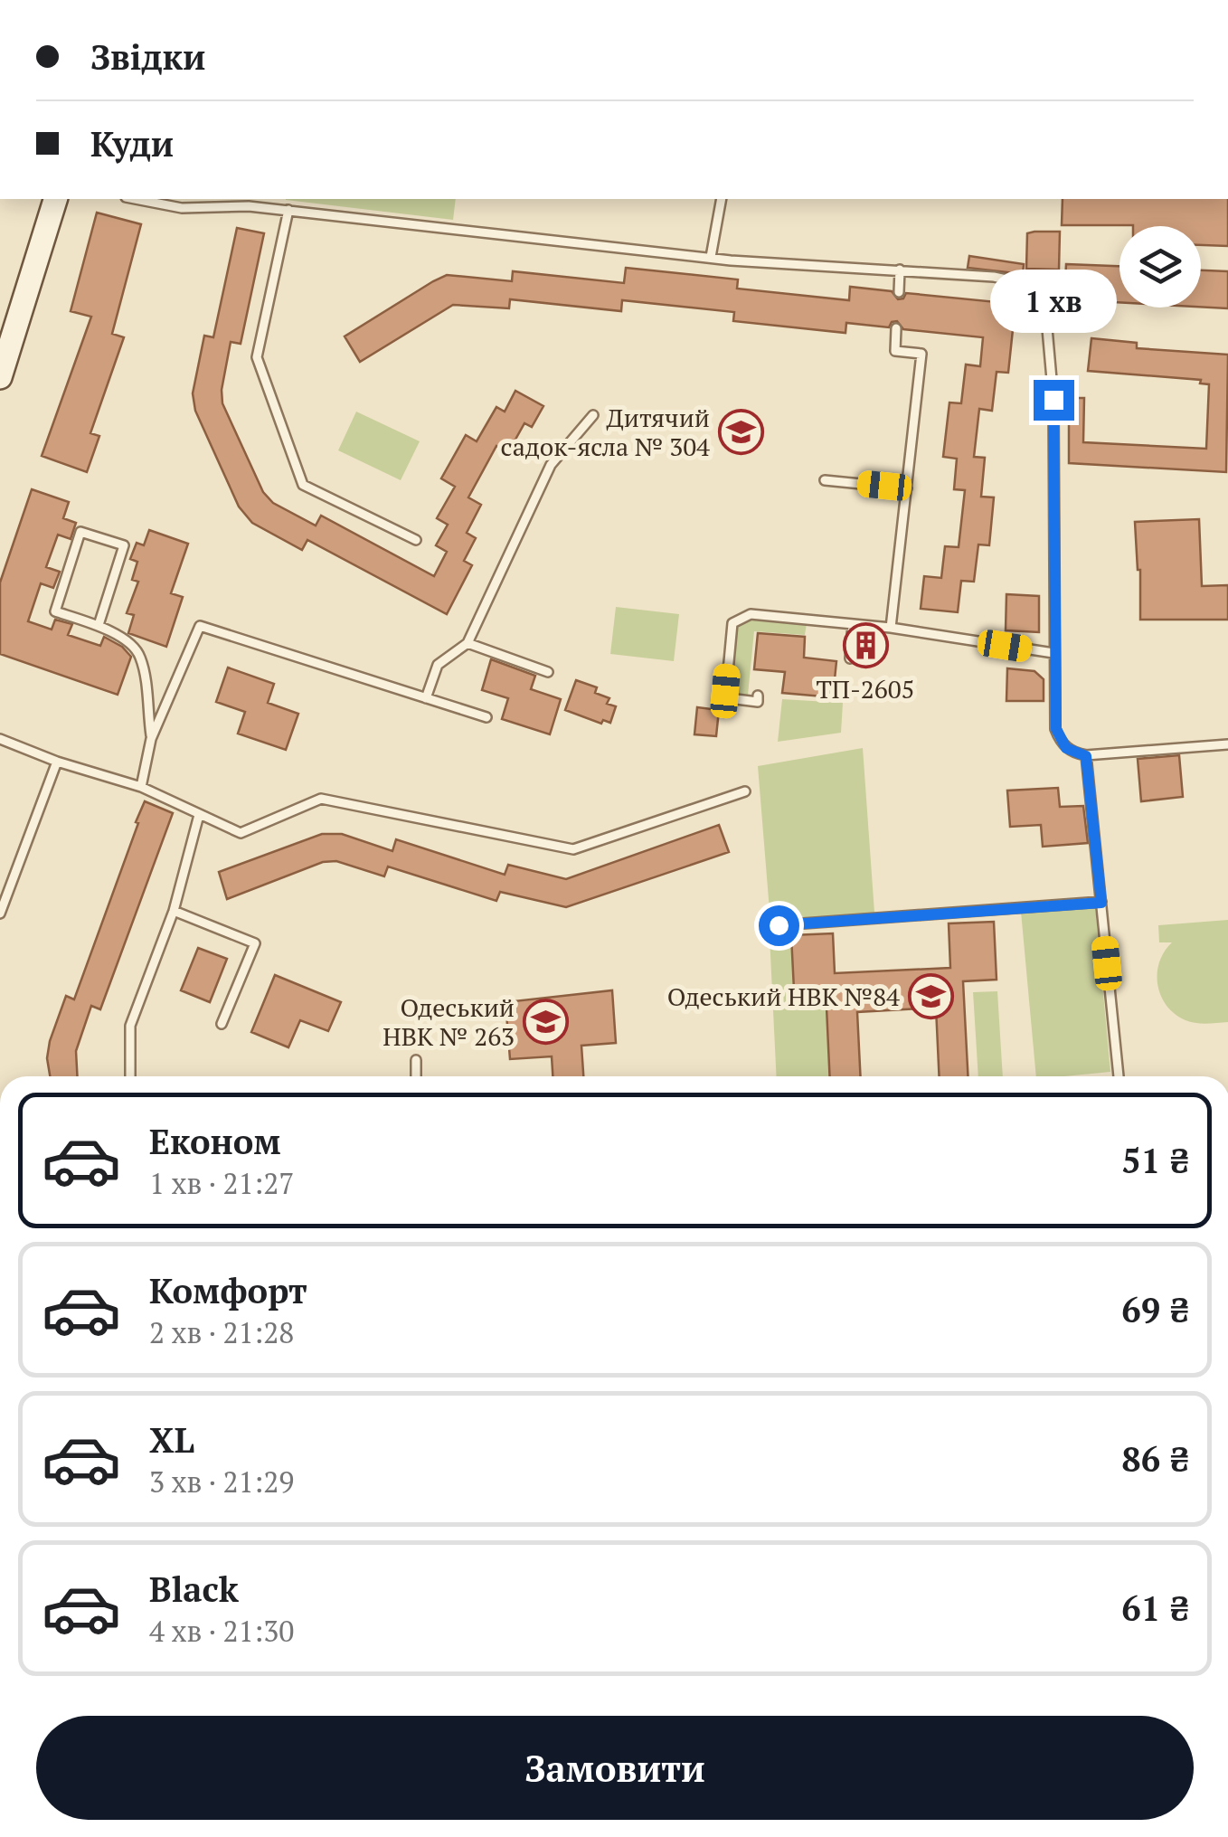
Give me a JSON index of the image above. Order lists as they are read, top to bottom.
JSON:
{
  "places": {
    "school or university": ["Дитячий садок-ясла № 304", "Одеський НВК №84", "Одеський НВК № 263"],
    "building": ["ТП-2605"]
  },
  "page": {
    "banner": ["Звідки", "Куди"],
    "bubble": "1 хв",
    "list": [
      {
        "name": "Економ",
        "note": "1 хв · 21:27",
        "value": "51 ₴"
      },
      {
        "name": "Комфорт",
        "note": "2 хв · 21:28",
        "value": "69 ₴"
      },
      {
        "name": "XL",
        "note": "3 хв · 21:29",
        "value": "86 ₴"
      },
      {
        "name": "Black",
        "note": "4 хв · 21:30",
        "value": "61 ₴"
      }
    ],
    "buttons": "Замовити"
  }
}
